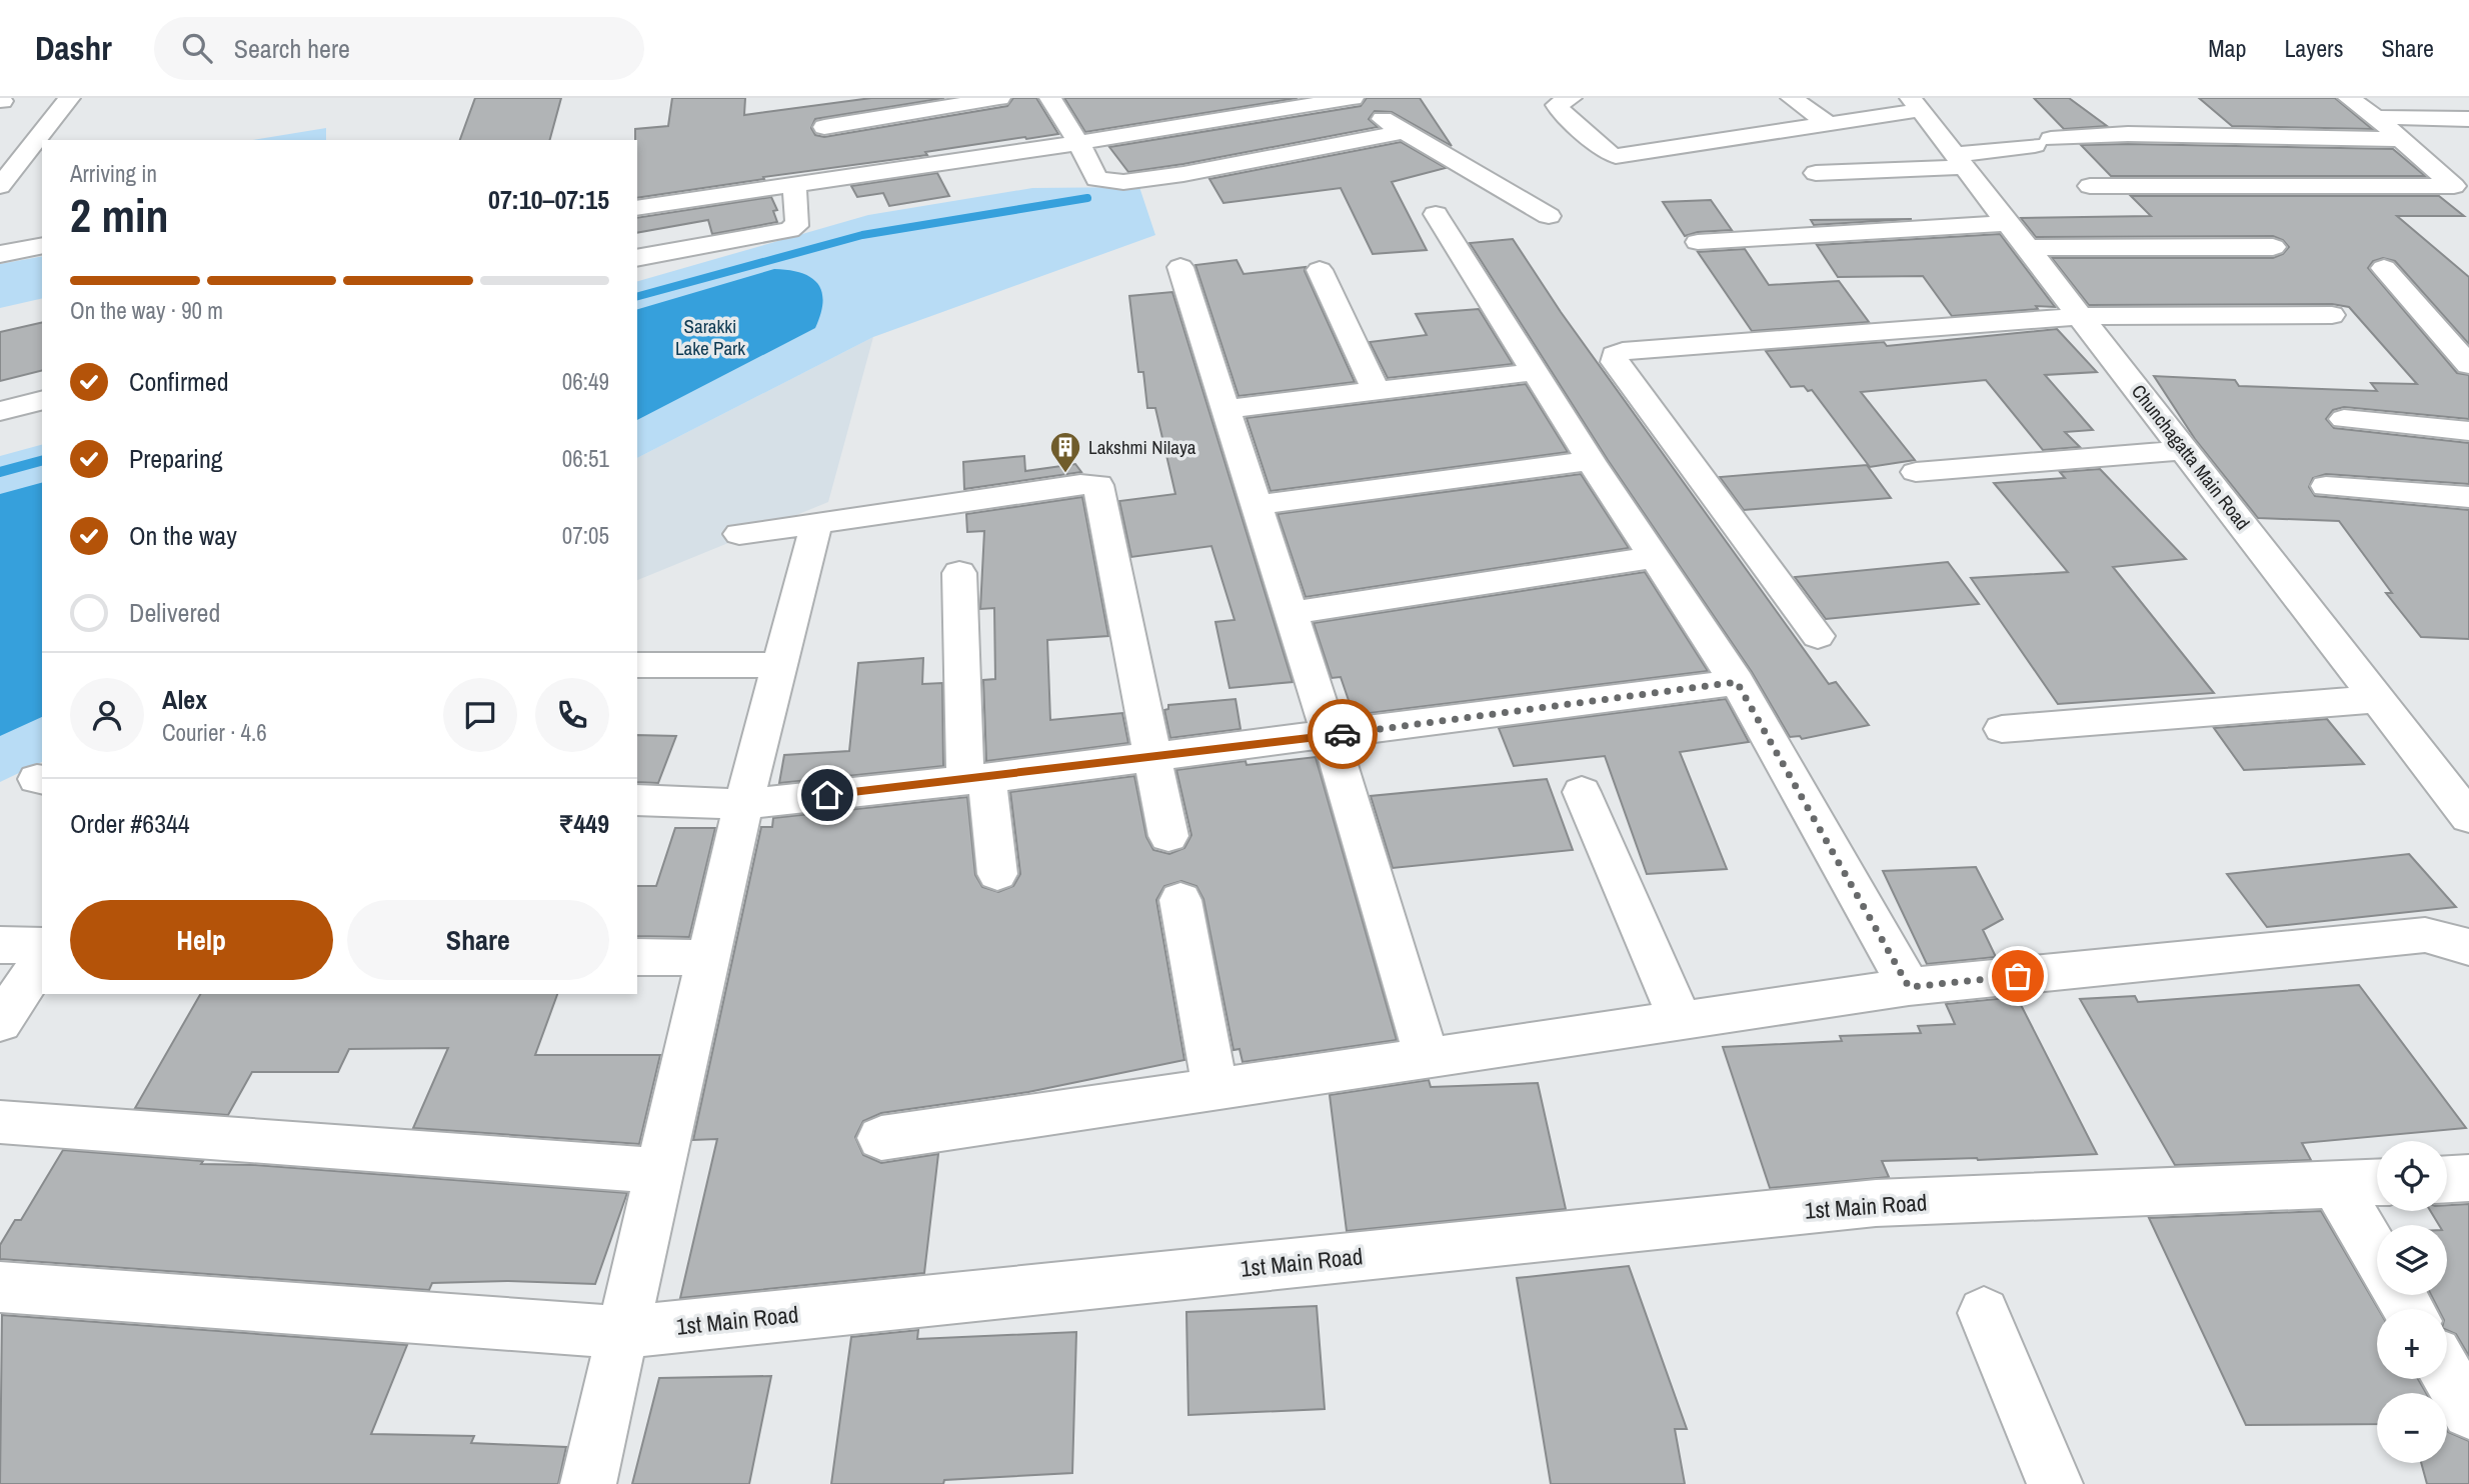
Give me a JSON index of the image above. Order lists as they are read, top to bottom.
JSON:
{
  "streets": {
    "street": ["Chunchagatta Main Road", "1st Main Road"]
  },
  "parks": ["Sarakki Lake Park"],
  "places": {
    "building": ["Lakshmi Nilaya"]
  },
  "page": {
    "header": "Dashr",
    "search": "Search here",
    "nav": ["Map", "Layers", "Share"],
    "heading": ["2 min", "Arriving in", "07:10–07:15"],
    "panel": [
      "Alex",
      "Courier · 4.6",
      "Order #6344",
      "₹449"
    ],
    "bar": "On the way · 90 m",
    "list": [
      ["Confirmed", "06:49"],
      ["Preparing", "06:51"],
      ["On the way", "07:05"],
      "Delivered"
    ],
    "buttons": ["Help", "Share"],
    "map_buttons": ["+", "−"]
  }
}
